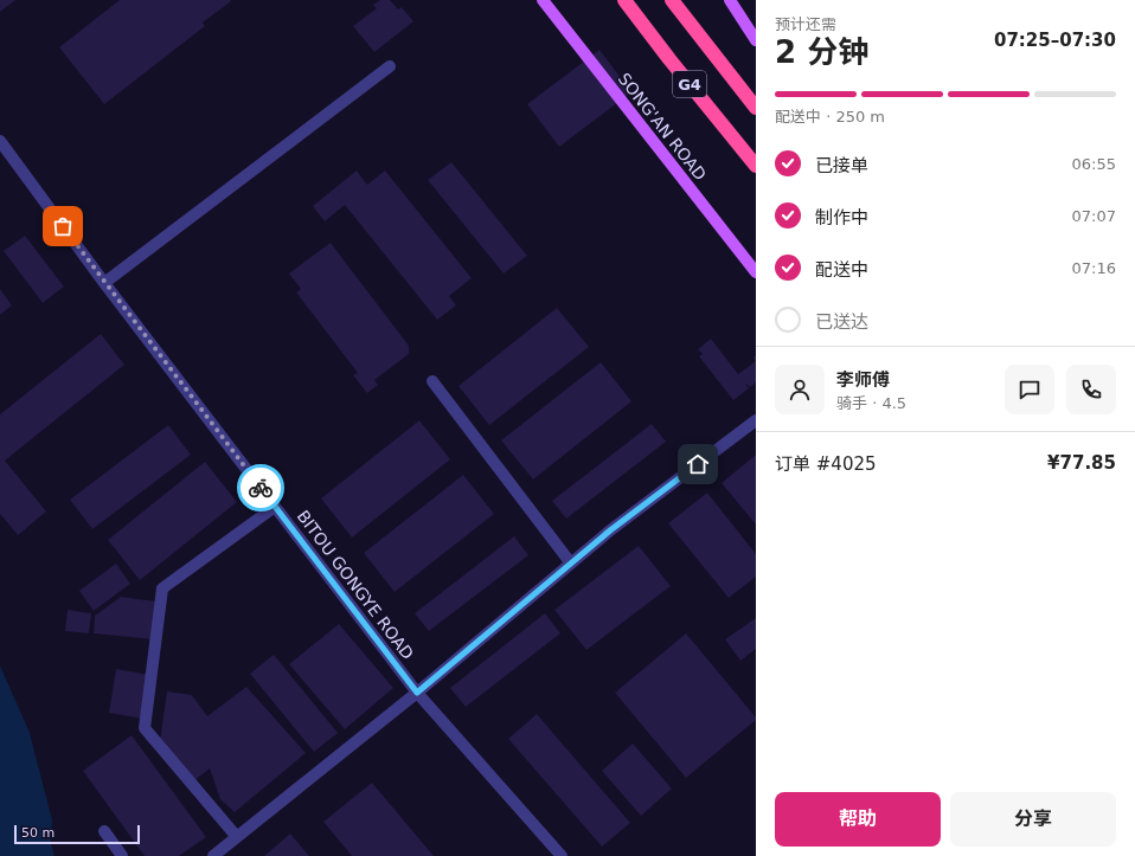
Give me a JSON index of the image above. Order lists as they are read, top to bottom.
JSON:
{
  "streets": {
    "highway": ["G4"],
    "main road": ["SONG'AN ROAD"],
    "street": ["BITOU GONGYE ROAD"]
  },
  "scale_bar": "50 m",
  "page": {
    "heading": ["2 分钟", "预计还需", "07:25–07:30"],
    "panel": [
      "李师傅",
      "骑手 · 4.5",
      "订单 #4025",
      "¥77.85"
    ],
    "bar": "配送中 · 250 m",
    "list": [
      ["已接单", "06:55"],
      ["制作中", "07:07"],
      ["配送中", "07:16"],
      "已送达"
    ],
    "buttons": ["帮助", "分享"],
    "scale": "50 m"
  }
}
